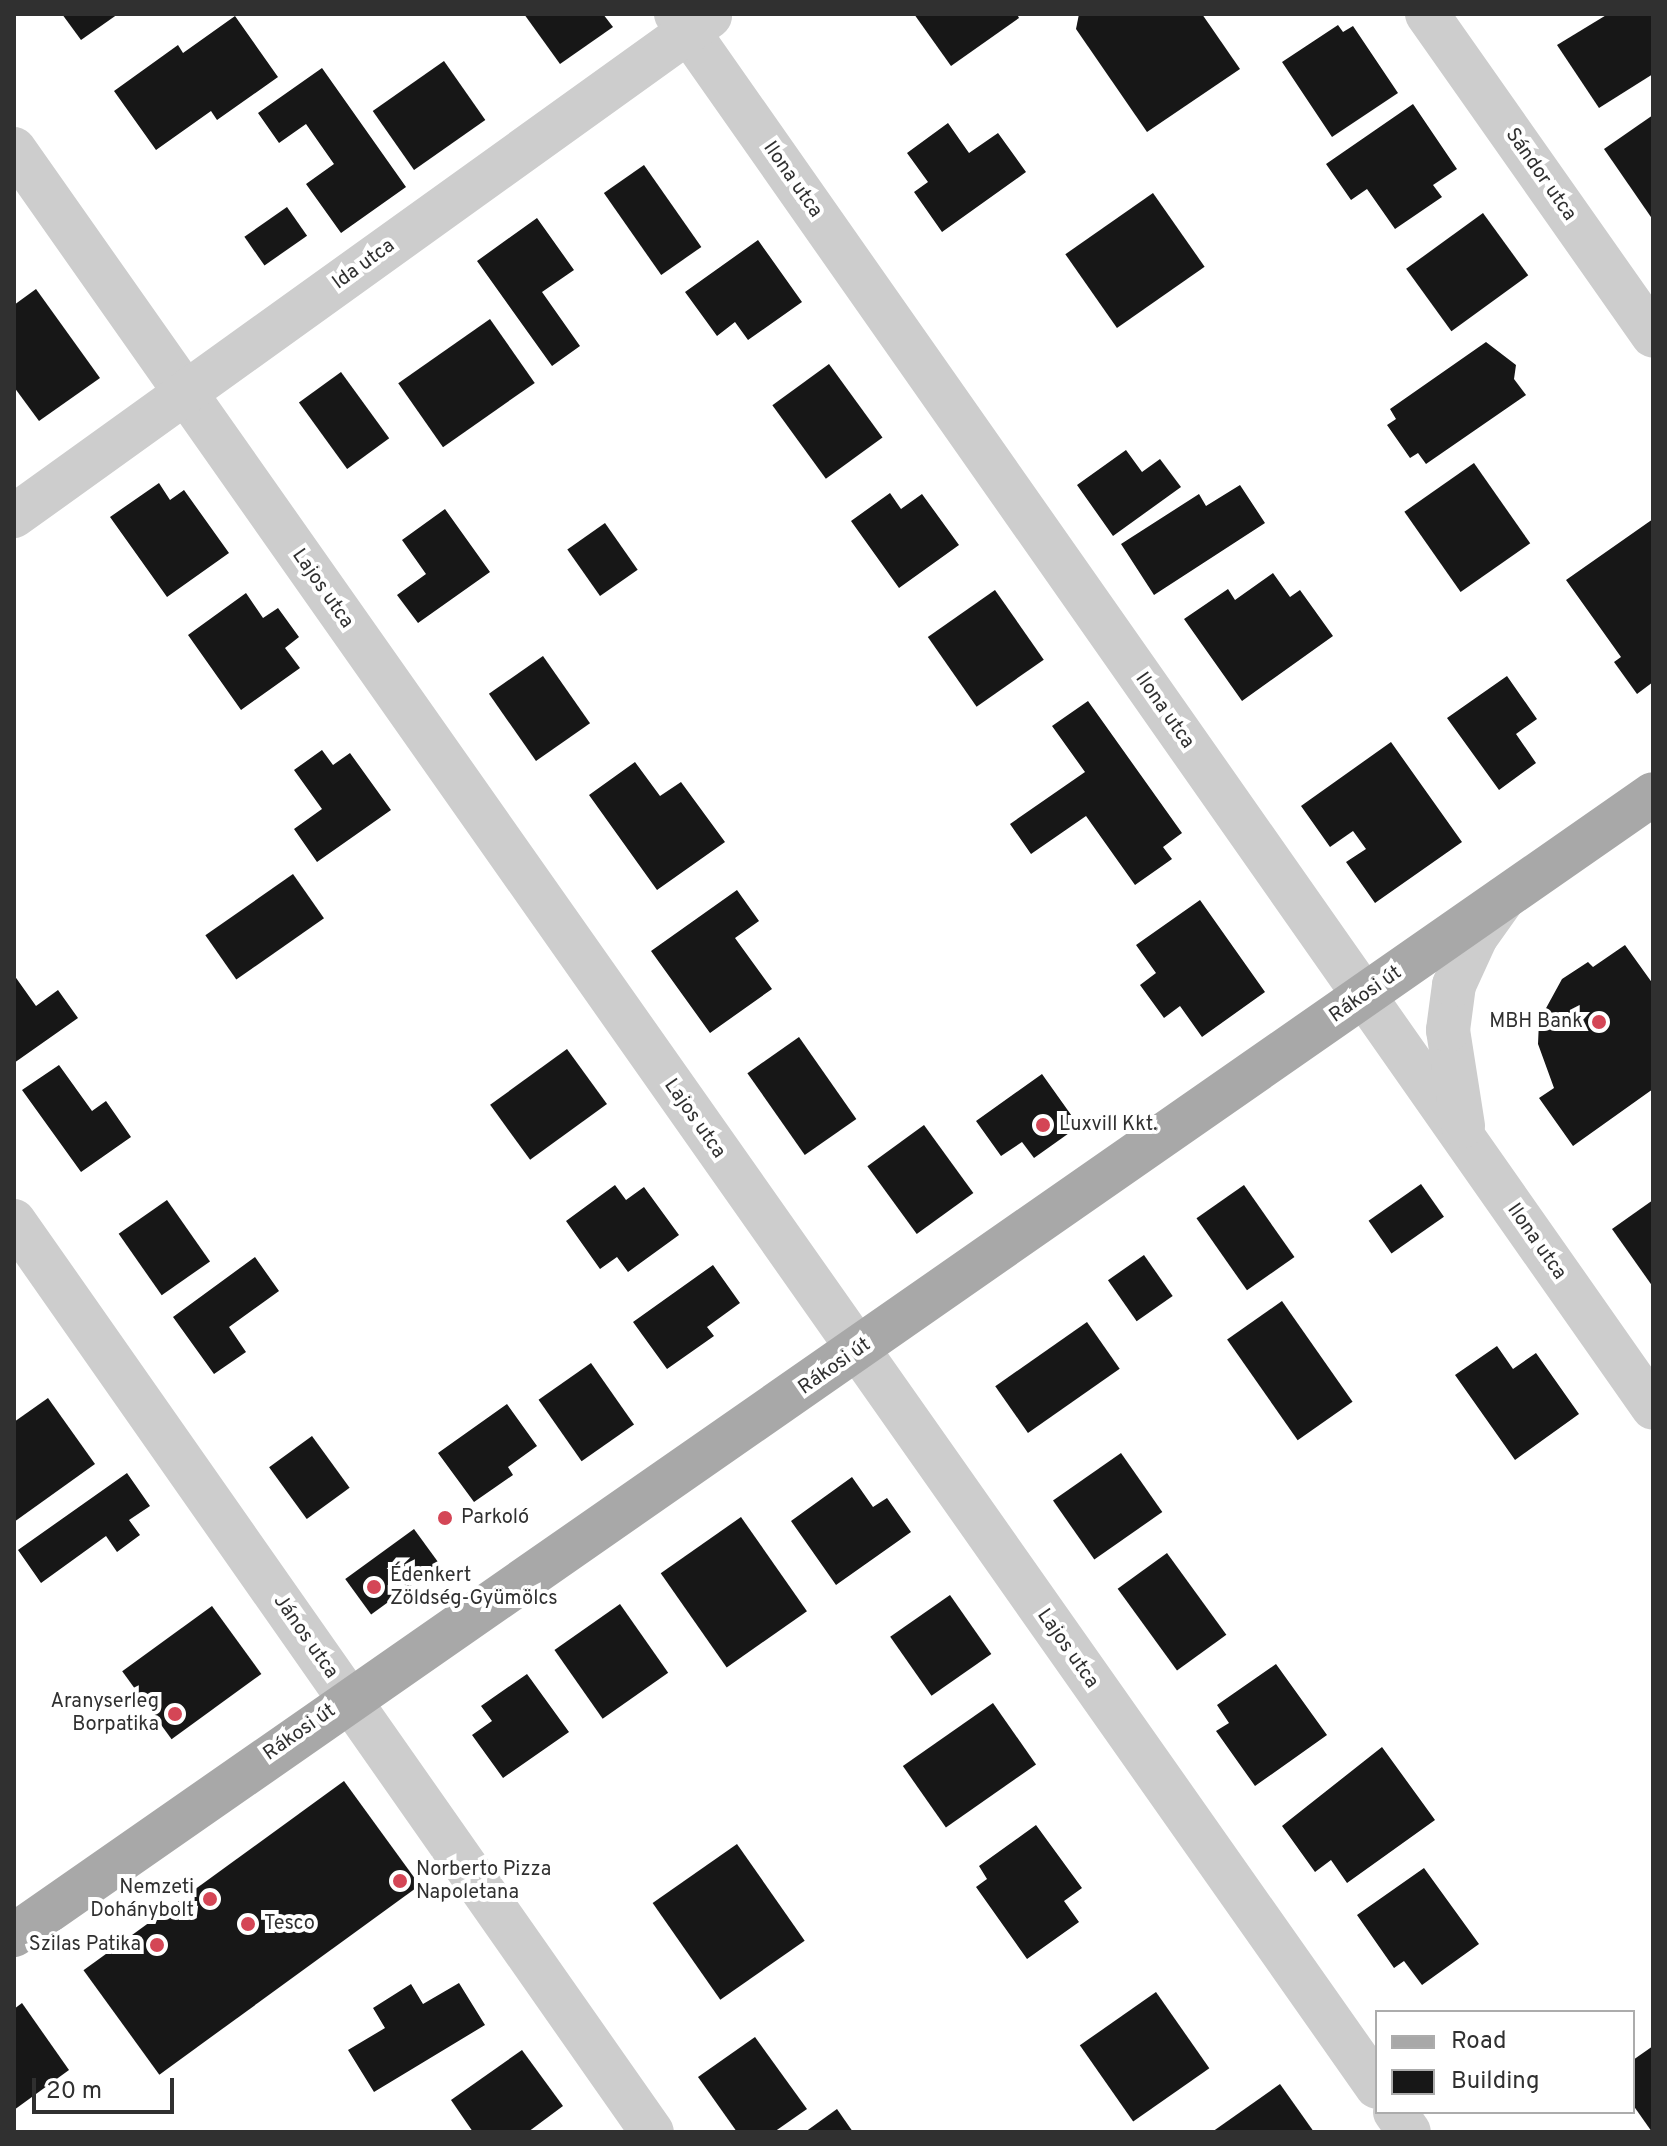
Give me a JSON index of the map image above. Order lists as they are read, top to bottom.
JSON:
{
  "streets": {
    "main road": ["Rákosi út"],
    "street": [
      "Sándor utca",
      "Ilona utca",
      "Ida utca",
      "Lajos utca",
      "János utca"
    ]
  },
  "crossings": [
    ["Ilona utca", "Ida utca"],
    ["Ilona utca", "Rákosi út"],
    ["Ida utca", "Lajos utca"],
    ["Lajos utca", "Rákosi út"],
    ["Rákosi út", "János utca"]
  ],
  "places": [
    "MBH Bank",
    "Luxvill Kkt.",
    "Parkoló",
    "Édenkert Zöldség-Gyümölcs",
    "Aranyserleg Borpatika",
    "Norberto Pizza Napoletana",
    "Nemzeti Dohánybolt",
    "Tesco",
    "Szilas Patika"
  ],
  "legend": ["Road", "Building"],
  "scale_bar": "20 m"
}
